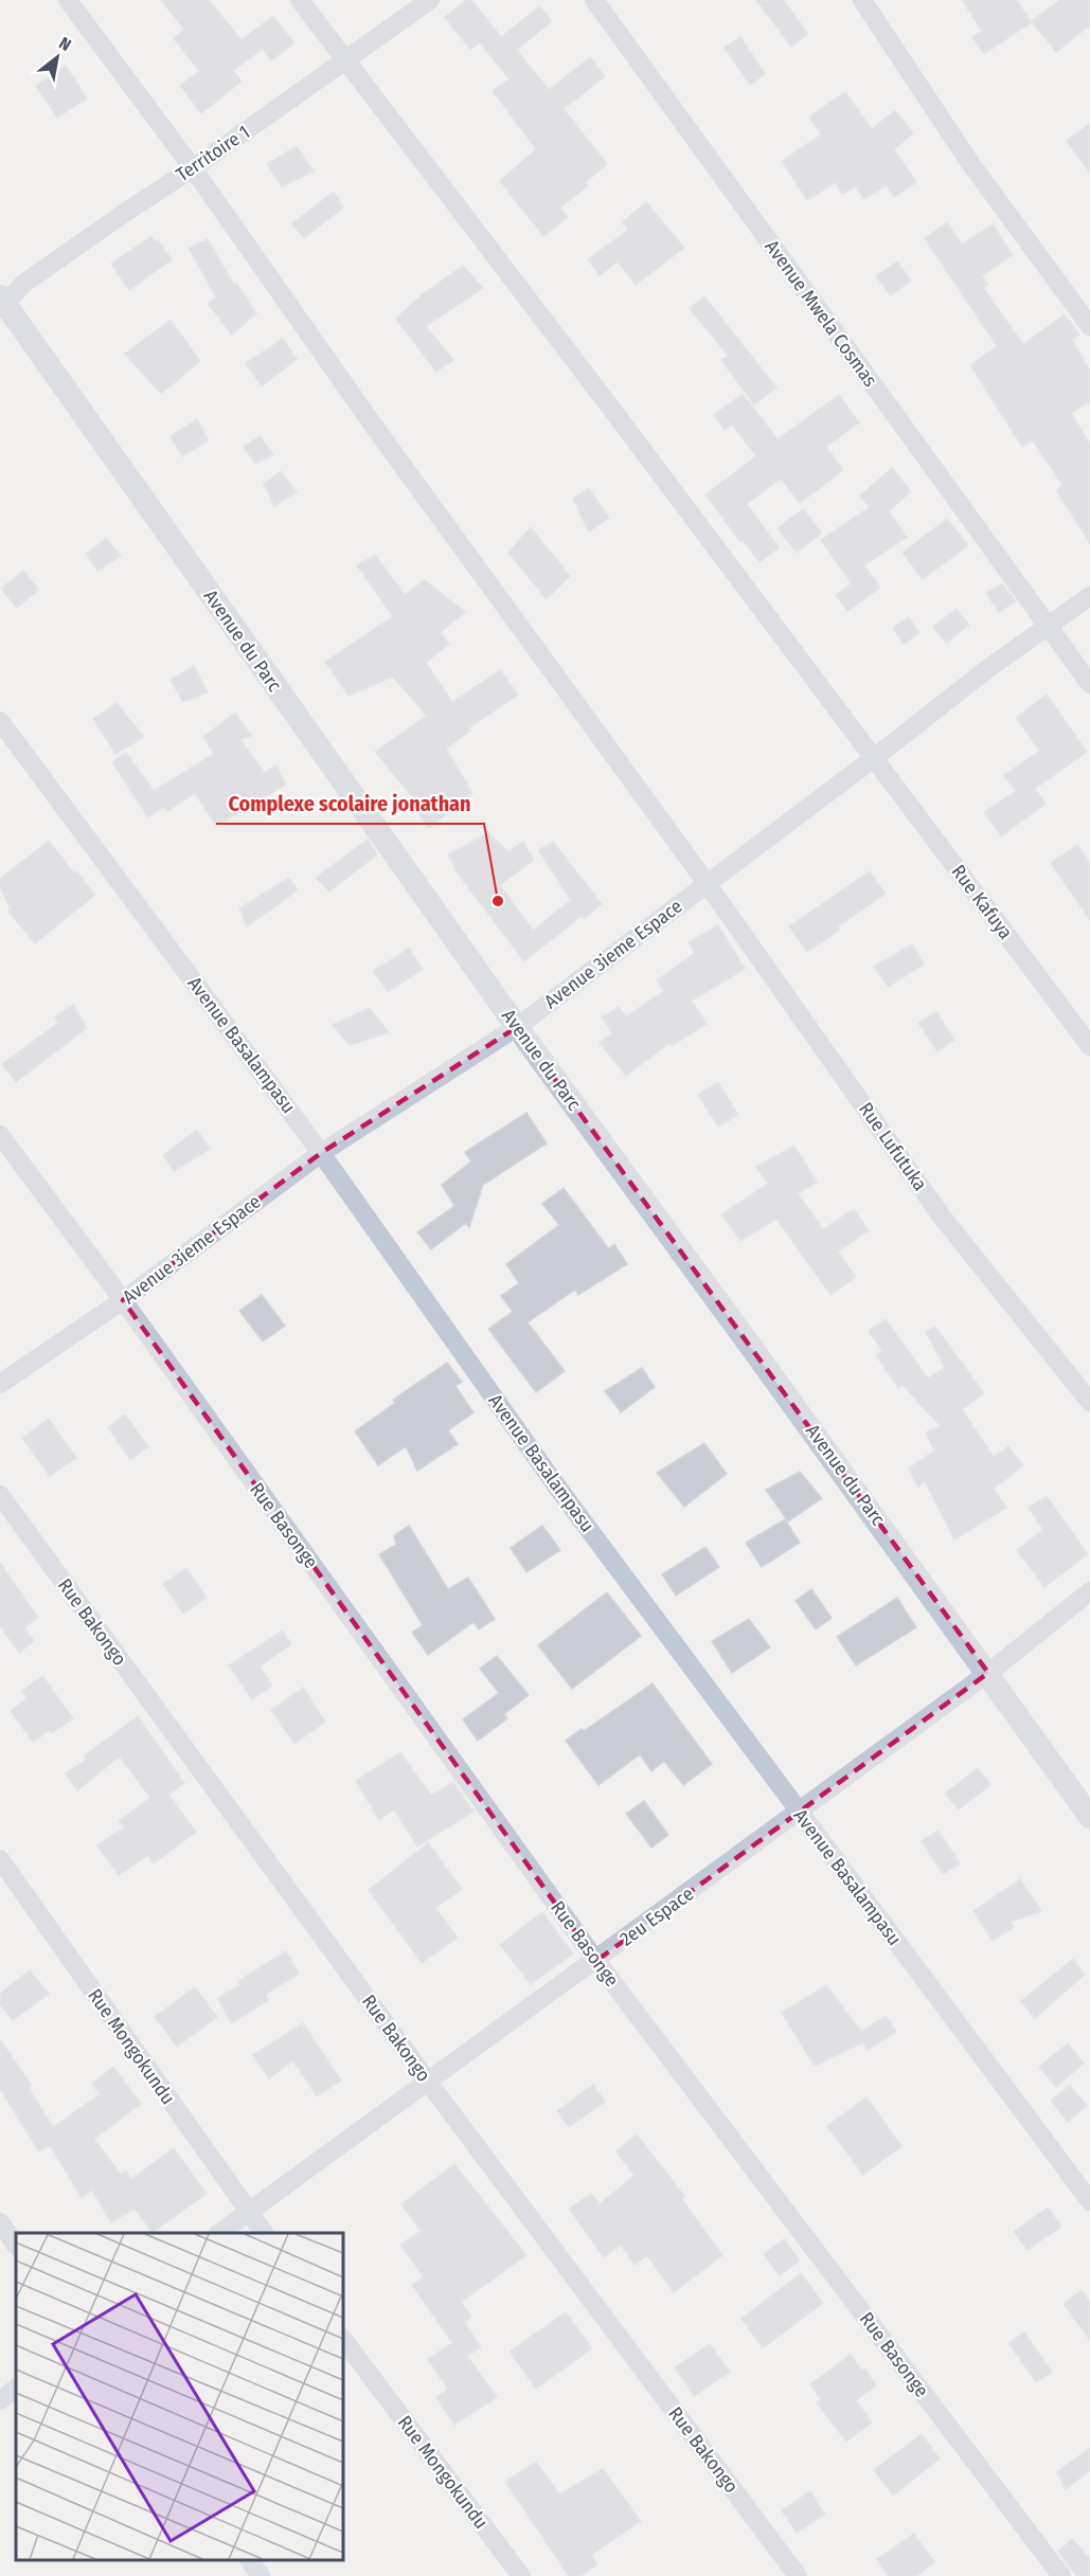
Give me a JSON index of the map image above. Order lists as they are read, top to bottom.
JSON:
{
  "streets": {
    "street": [
      "Territoire 1",
      "Avenue Mwela Cosmas",
      "Avenue du Parc",
      "Rue Kafuya",
      "Avenue 3ieme Espace",
      "Avenue Basalampasu",
      "Rue Lufutuka",
      "Rue Basonge",
      "Rue Bakongo",
      "2eu Espace",
      "Rue Mongokundu"
    ]
  },
  "crossings": [
    ["Territoire 1", "Avenue du Parc"],
    ["Territoire 1", "Rue Kafuya"],
    ["Territoire 1", "Rue Lufutuka"],
    ["Avenue Mwela Cosmas", "Avenue 3ieme Espace"],
    ["Avenue du Parc", "Avenue 3ieme Espace"],
    ["Avenue du Parc", "2eu Espace"],
    ["Rue Kafuya", "Avenue 3ieme Espace"],
    ["Avenue 3ieme Espace", "Avenue Basalampasu"],
    ["Avenue 3ieme Espace", "Rue Lufutuka"],
    ["Avenue 3ieme Espace", "Rue Basonge"],
    ["Avenue Basalampasu", "2eu Espace"],
    ["Rue Basonge", "2eu Espace"],
    ["Rue Bakongo", "2eu Espace"],
    ["2eu Espace", "Rue Mongokundu"]
  ],
  "places": ["Complexe scolaire jonathan"],
  "north": "top right"
}
